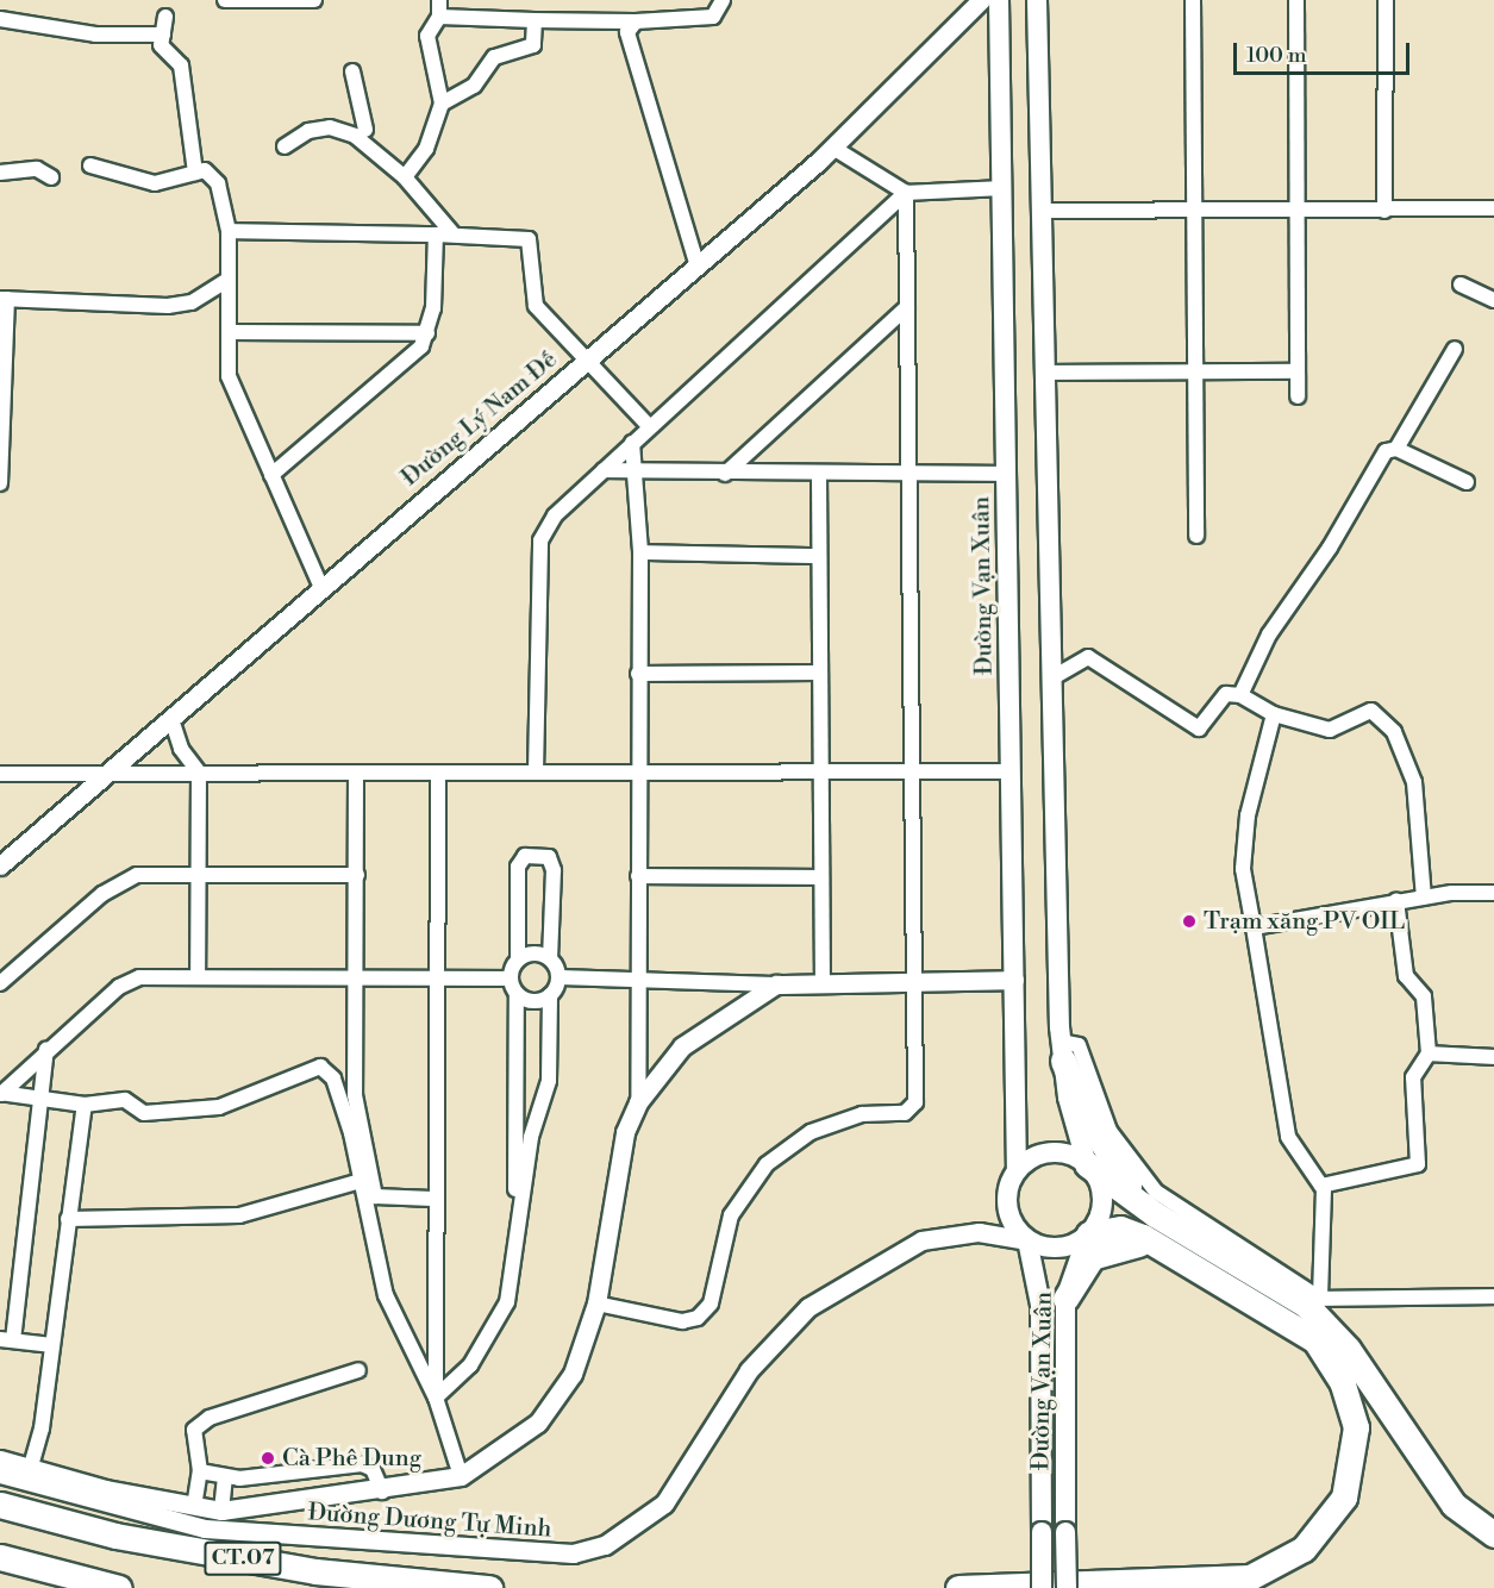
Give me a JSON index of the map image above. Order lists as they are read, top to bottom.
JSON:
{
  "streets": {
    "highway": ["CT.07"],
    "main road": ["Đường Vạn Xuân"],
    "street": ["Đường Lý Nam Đế", "Đường Dương Tự Minh"]
  },
  "crossings": [
    ["Đường Vạn Xuân", "Đường Dương Tự Minh"]
  ],
  "places": ["Trạm xăng PV OIL", "Cà Phê Dung"],
  "scale_bar": "100 m"
}
